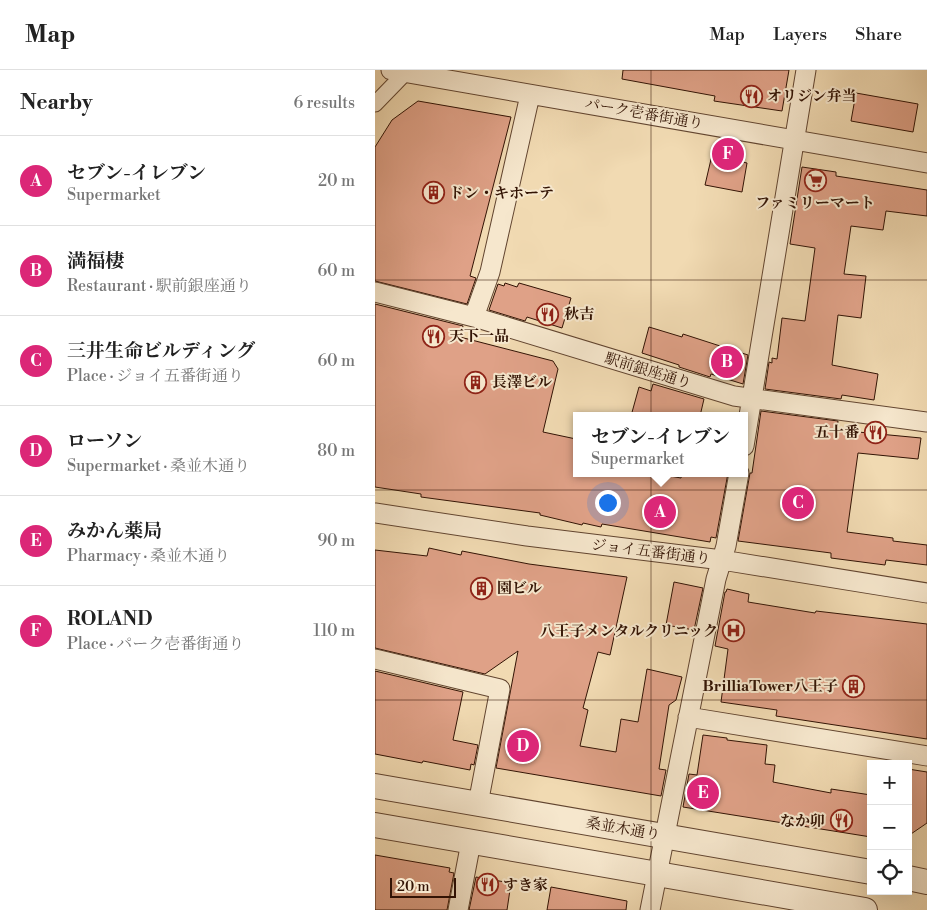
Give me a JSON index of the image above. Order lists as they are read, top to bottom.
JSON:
{
  "streets": {
    "street": [
      "パーク壱番街通り",
      "駅前銀座通り",
      "ジョイ五番街通り",
      "桑並木通り"
    ]
  },
  "places": {
    "restaurant": [
      "オリジン弁当",
      "秋吉",
      "天下一品",
      "五十番",
      "なか卯",
      "すき家"
    ],
    "supermarket": ["ファミリーマート"],
    "building": [
      "ドン・キホーテ",
      "長澤ビル",
      "園ビル",
      "BrilliaTower八王子"
    ],
    "hospital": ["八王子メンタルクリニック"]
  },
  "scale_bar": "20 m",
  "page": {
    "header": "Map",
    "nav": ["Map", "Layers", "Share"],
    "heading": ["Nearby", "6 results"],
    "list": [
      {
        "mark": "A",
        "name": "セブン-イレブン",
        "note": "Supermarket",
        "value": "20 m"
      },
      {
        "mark": "B",
        "name": "満福棲",
        "note": "Restaurant · 駅前銀座通り",
        "value": "60 m"
      },
      {
        "mark": "C",
        "name": "三井生命ビルディング",
        "note": "Place · ジョイ五番街通り",
        "value": "60 m"
      },
      {
        "mark": "D",
        "name": "ローソン",
        "note": "Supermarket · 桑並木通り",
        "value": "80 m"
      },
      {
        "mark": "E",
        "name": "みかん薬局",
        "note": "Pharmacy · 桑並木通り",
        "value": "90 m"
      },
      {
        "mark": "F",
        "name": "ROLAND",
        "note": "Place · パーク壱番街通り",
        "value": "110 m"
      }
    ],
    "pins": [
      "F",
      "B",
      "C",
      "A",
      "D",
      "E"
    ],
    "popup": ["セブン-イレブン", "Supermarket"],
    "map_buttons": ["+", "−"],
    "scale": "20 m"
  }
}
